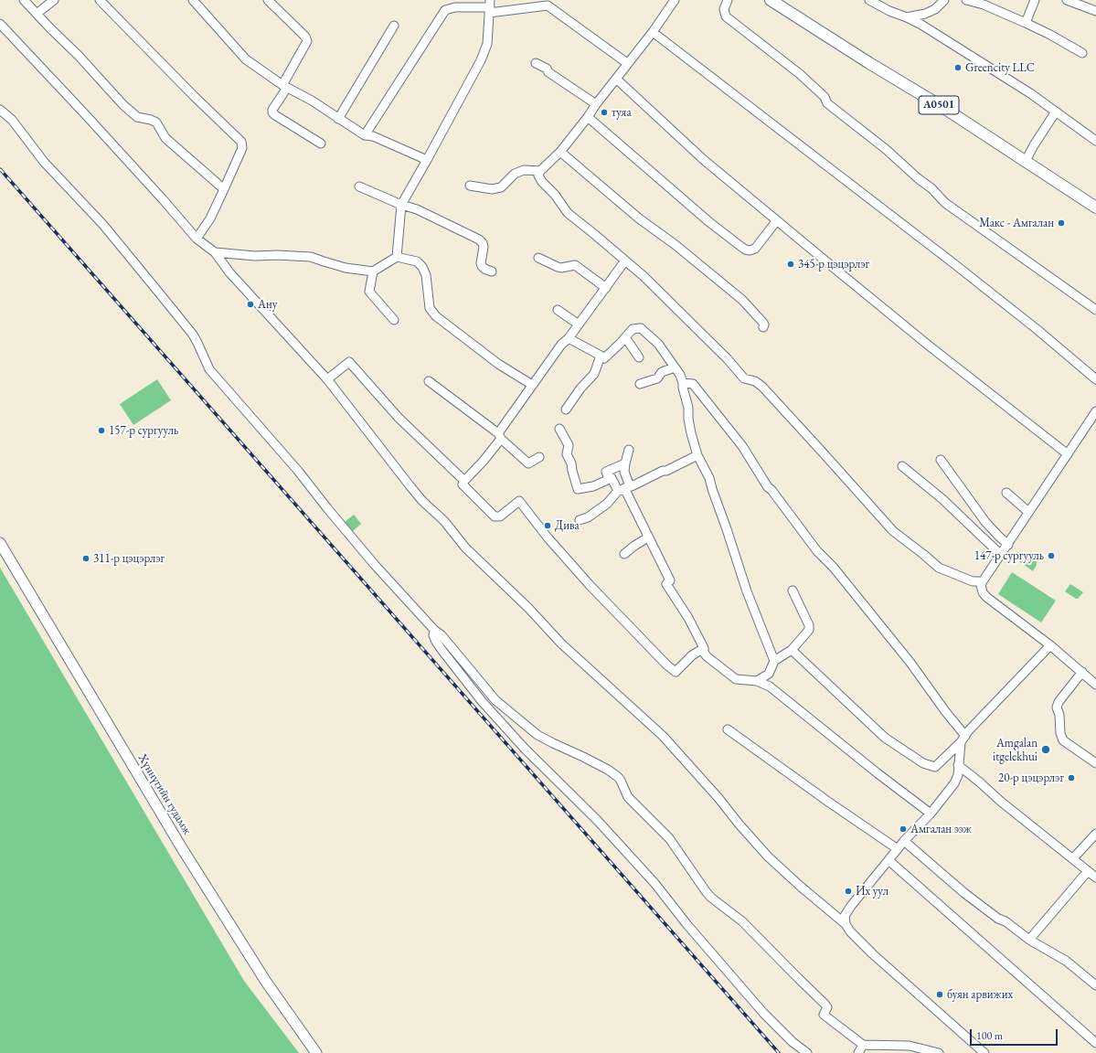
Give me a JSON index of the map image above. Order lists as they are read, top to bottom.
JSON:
{
  "streets": {
    "highway": ["A0501"],
    "main road": ["Хүннүгийн гудамж"]
  },
  "places": [
    "Greencity LLC",
    "туяа",
    "Макс - Амгалан",
    "345-р цэцэрлэг",
    "Ану",
    "157-р сургууль",
    "Дива",
    "147-р сургууль",
    "311-р цэцэрлэг",
    "Amgalan itgelekhui",
    "20-р цэцэрлэг",
    "Амгалан ээж",
    "Их уул",
    "буян арвижих"
  ],
  "scale_bar": "100 m"
}
